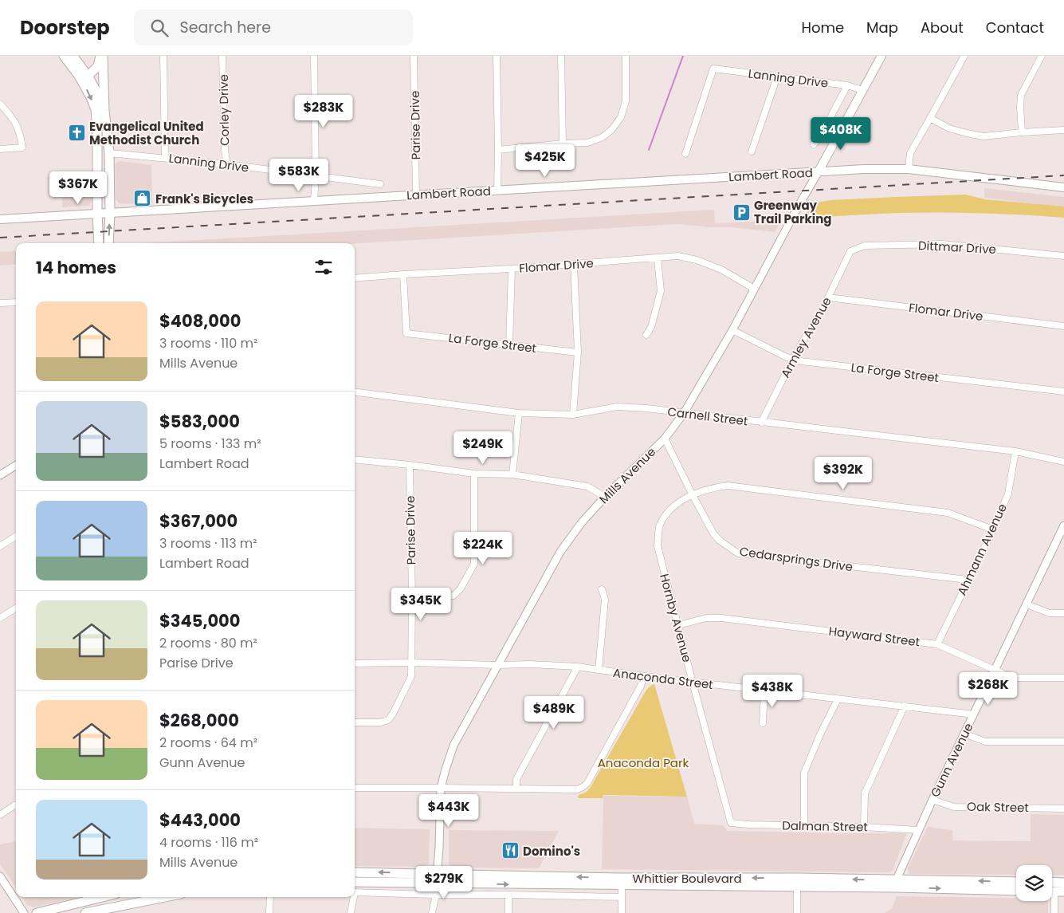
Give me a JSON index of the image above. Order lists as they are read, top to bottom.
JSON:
{
  "streets": {
    "main road": ["Lambert Road", "Mills Avenue", "Whittier Boulevard"],
    "street": [
      "Lanning Drive",
      "Corley Drive",
      "Parise Drive",
      "Dittmar Drive",
      "Flomar Drive",
      "Armley Avenue",
      "La Forge Street",
      "Carnell Street",
      "Ahmann Avenue",
      "Cedarsprings Drive",
      "Hornby Avenue",
      "Hayward Street",
      "Anaconda Street",
      "Gunn Avenue",
      "Oak Street",
      "Dalman Street"
    ]
  },
  "crossings": [
    ["Lanning Drive", "Corley Drive"],
    ["Lanning Drive", "Mills Avenue"],
    ["Parise Drive", "Lambert Road"],
    ["Parise Drive", "Anaconda Street"],
    ["Lambert Road", "Mills Avenue"],
    ["Dittmar Drive", "Armley Avenue"],
    ["Flomar Drive", "Armley Avenue"],
    ["Flomar Drive", "La Forge Street"],
    ["Flomar Drive", "Mills Avenue"],
    ["Armley Avenue", "La Forge Street"],
    ["Armley Avenue", "Carnell Street"],
    ["La Forge Street", "Mills Avenue"],
    ["Carnell Street", "Mills Avenue"],
    ["Carnell Street", "Ahmann Avenue"],
    ["Mills Avenue", "Cedarsprings Drive"],
    ["Mills Avenue", "Anaconda Street"],
    ["Mills Avenue", "Whittier Boulevard"],
    ["Ahmann Avenue", "Cedarsprings Drive"],
    ["Ahmann Avenue", "Hornby Avenue"],
    ["Ahmann Avenue", "Hayward Street"],
    ["Cedarsprings Drive", "Hornby Avenue"],
    ["Hornby Avenue", "Hayward Street"],
    ["Hornby Avenue", "Anaconda Street"],
    ["Hornby Avenue", "Dalman Street"],
    ["Hayward Street", "Gunn Avenue"],
    ["Anaconda Street", "Gunn Avenue"],
    ["Gunn Avenue", "Oak Street"],
    ["Gunn Avenue", "Dalman Street"],
    ["Gunn Avenue", "Whittier Boulevard"]
  ],
  "parks": ["Anaconda Park"],
  "places": {
    "church": ["Evangelical United Methodist Church"],
    "shop": ["Frank's Bicycles"],
    "parking": ["Greenway Trail Parking"],
    "restaurant": ["Domino's"]
  },
  "page": {
    "header": "Doorstep",
    "search": "Search here",
    "nav": [
      "Home",
      "Map",
      "About",
      "Contact"
    ],
    "price": [
      "$283K",
      "$408K",
      "$425K",
      "$583K",
      "$367K",
      "$249K",
      "$392K",
      "$224K",
      "$345K",
      "$268K",
      "$438K",
      "$489K",
      "$443K",
      "$279K"
    ],
    "heading": "14 homes",
    "list": [
      {
        "name": "$408,000",
        "note": "3 rooms · 110 m² · Mills Avenue"
      },
      {
        "name": "$583,000",
        "note": "5 rooms · 133 m² · Lambert Road"
      },
      {
        "name": "$367,000",
        "note": "3 rooms · 113 m² · Lambert Road"
      },
      {
        "name": "$345,000",
        "note": "2 rooms · 80 m² · Parise Drive"
      },
      {
        "name": "$268,000",
        "note": "2 rooms · 64 m² · Gunn Avenue"
      },
      {
        "name": "$443,000",
        "note": "4 rooms · 116 m² · Mills Avenue"
      }
    ]
  }
}
